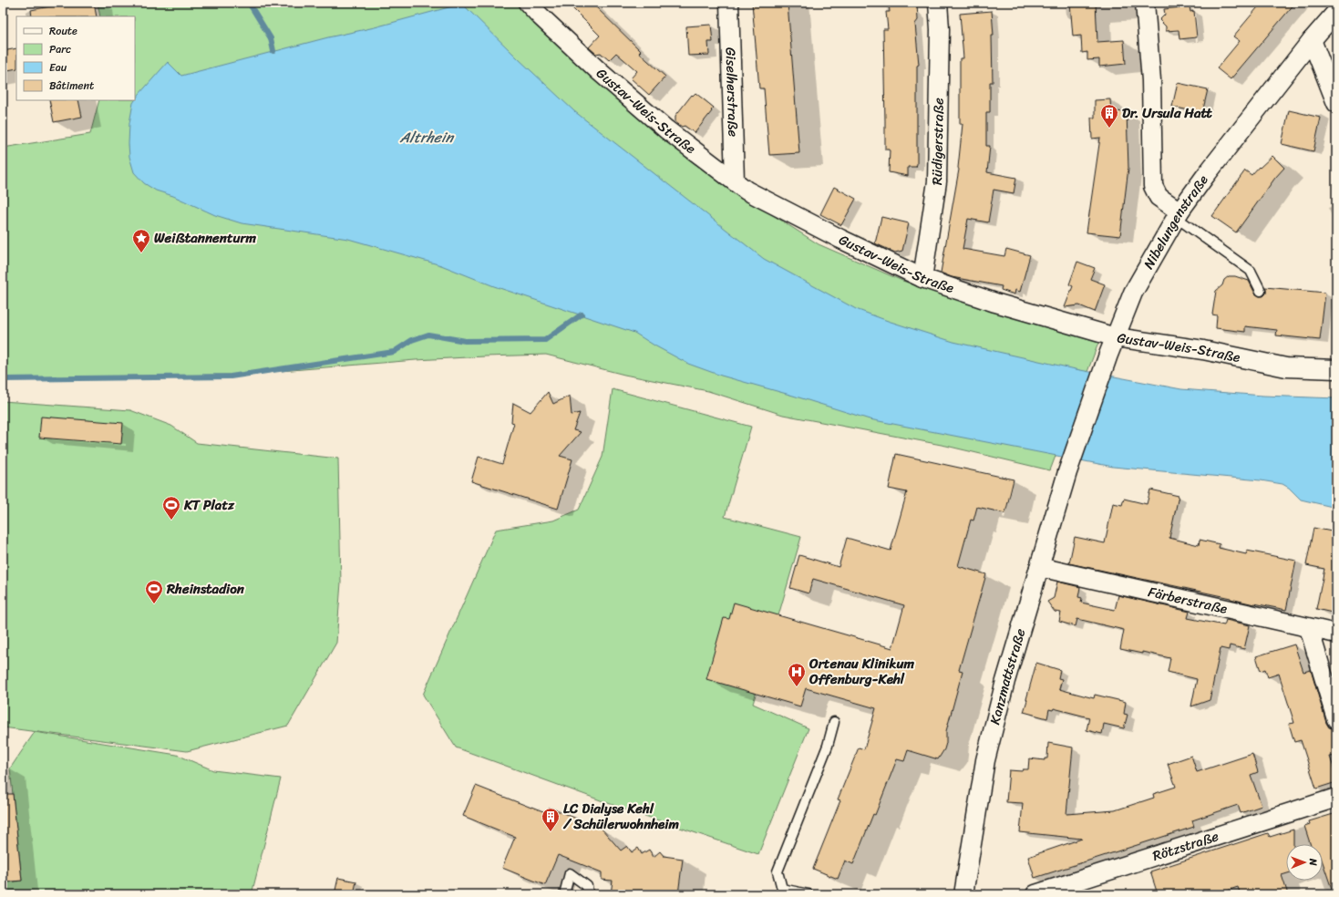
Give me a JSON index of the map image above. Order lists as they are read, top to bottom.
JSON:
{
  "streets": {
    "street": [
      "Giselherstraße",
      "Gustav-Weis-Straße",
      "Rüdigerstraße",
      "Nibelungenstraße",
      "Färberstraße",
      "Kanzmattstraße",
      "Rötzstraße"
    ]
  },
  "crossings": [
    ["Giselherstraße", "Gustav-Weis-Straße"],
    ["Gustav-Weis-Straße", "Rüdigerstraße"],
    ["Gustav-Weis-Straße", "Nibelungenstraße"],
    ["Nibelungenstraße", "Kanzmattstraße"],
    ["Färberstraße", "Kanzmattstraße"]
  ],
  "water": ["Altrhein"],
  "places": {
    "building": ["Dr. Ursula Hatt", "LC Dialyse Kehl / Schülerwohnheim"],
    "place": ["Weißtannenturm"],
    "sports": ["KT Platz", "Rheinstadion"],
    "hospital": ["Ortenau Klinikum Offenburg-Kehl"]
  },
  "legend": [
    "Route",
    "Parc",
    "Eau",
    "Bâtiment"
  ],
  "north": "right"
}
